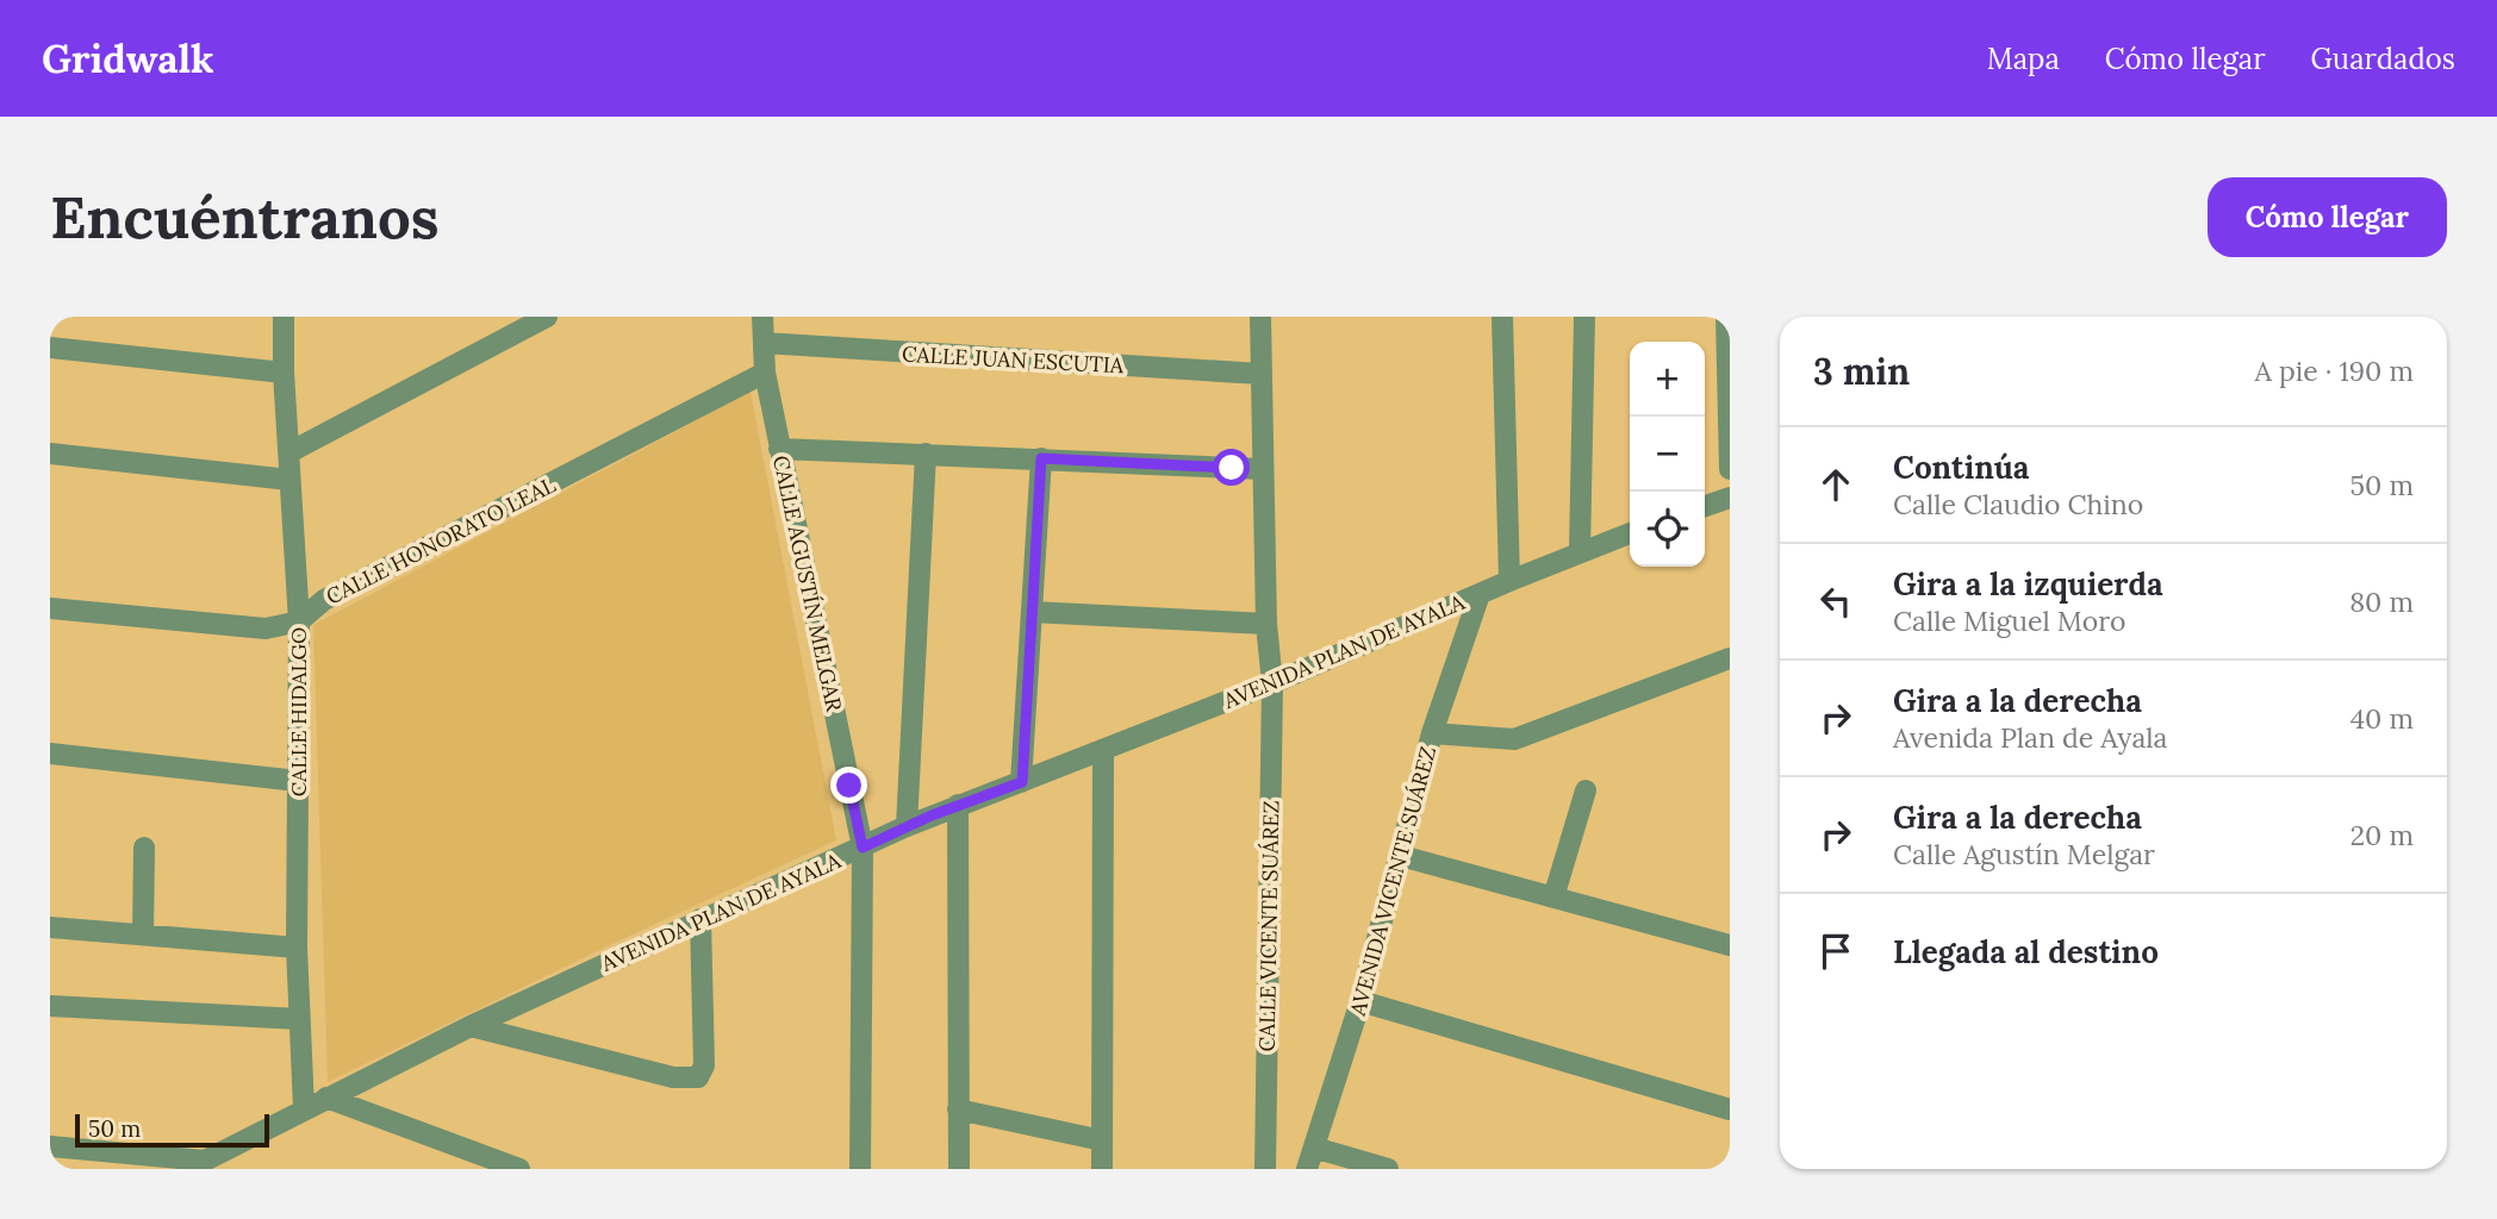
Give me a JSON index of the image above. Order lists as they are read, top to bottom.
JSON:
{
  "streets": {
    "street": [
      "CALLE JUAN ESCUTIA",
      "CALLE HONORATO LEAL",
      "CALLE AGUSTÍN MELGAR",
      "AVENIDA PLAN DE AYALA",
      "CALLE HIDALGO",
      "AVENIDA VICENTE SUÁREZ",
      "CALLE VICENTE SUÁREZ"
    ]
  },
  "crossings": [
    ["CALLE JUAN ESCUTIA", "CALLE AGUSTÍN MELGAR"],
    ["CALLE JUAN ESCUTIA", "CALLE VICENTE SUÁREZ"],
    ["CALLE HONORATO LEAL", "CALLE AGUSTÍN MELGAR"],
    ["CALLE HONORATO LEAL", "CALLE HIDALGO"],
    ["CALLE AGUSTÍN MELGAR", "AVENIDA PLAN DE AYALA"],
    ["AVENIDA PLAN DE AYALA", "CALLE HIDALGO"],
    ["AVENIDA PLAN DE AYALA", "AVENIDA VICENTE SUÁREZ"],
    ["AVENIDA PLAN DE AYALA", "CALLE VICENTE SUÁREZ"]
  ],
  "scale_bar": "50 m",
  "page": {
    "header": "Gridwalk",
    "nav": ["Mapa", "Cómo llegar", "Guardados"],
    "buttons": "Cómo llegar",
    "title": "Encuéntranos",
    "heading": ["3 min", "A pie · 190 m"],
    "map_buttons": ["+", "−"],
    "list": [
      ["Continúa", "Calle Claudio Chino", "50 m"],
      ["Gira a la izquierda", "Calle Miguel Moro", "80 m"],
      ["Gira a la derecha", "Avenida Plan de Ayala", "40 m"],
      ["Gira a la derecha", "Calle Agustín Melgar", "20 m"],
      "Llegada al destino"
    ],
    "scale": "50 m"
  }
}
